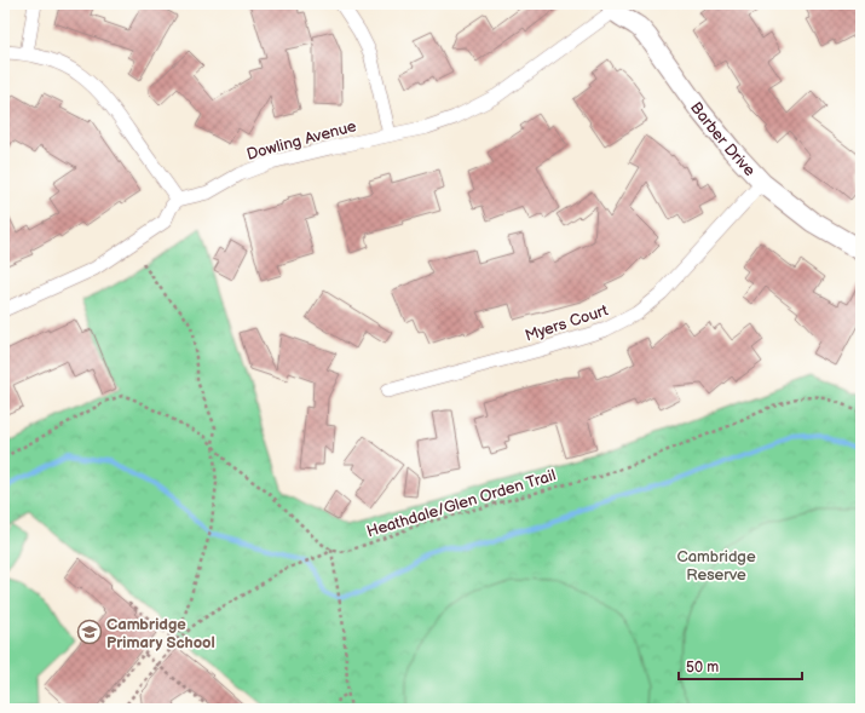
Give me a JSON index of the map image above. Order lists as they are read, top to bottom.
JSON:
{
  "streets": {
    "street": ["Barber Drive", "Dowling Avenue", "Myers Court"],
    "path": ["Heathdale/Glen Orden Trail"]
  },
  "crossings": [
    ["Barber Drive", "Dowling Avenue"],
    ["Barber Drive", "Myers Court"]
  ],
  "parks": ["Cambridge Reserve"],
  "places": {
    "school or university": ["Cambridge Primary School"]
  },
  "scale_bar": "50 m"
}
